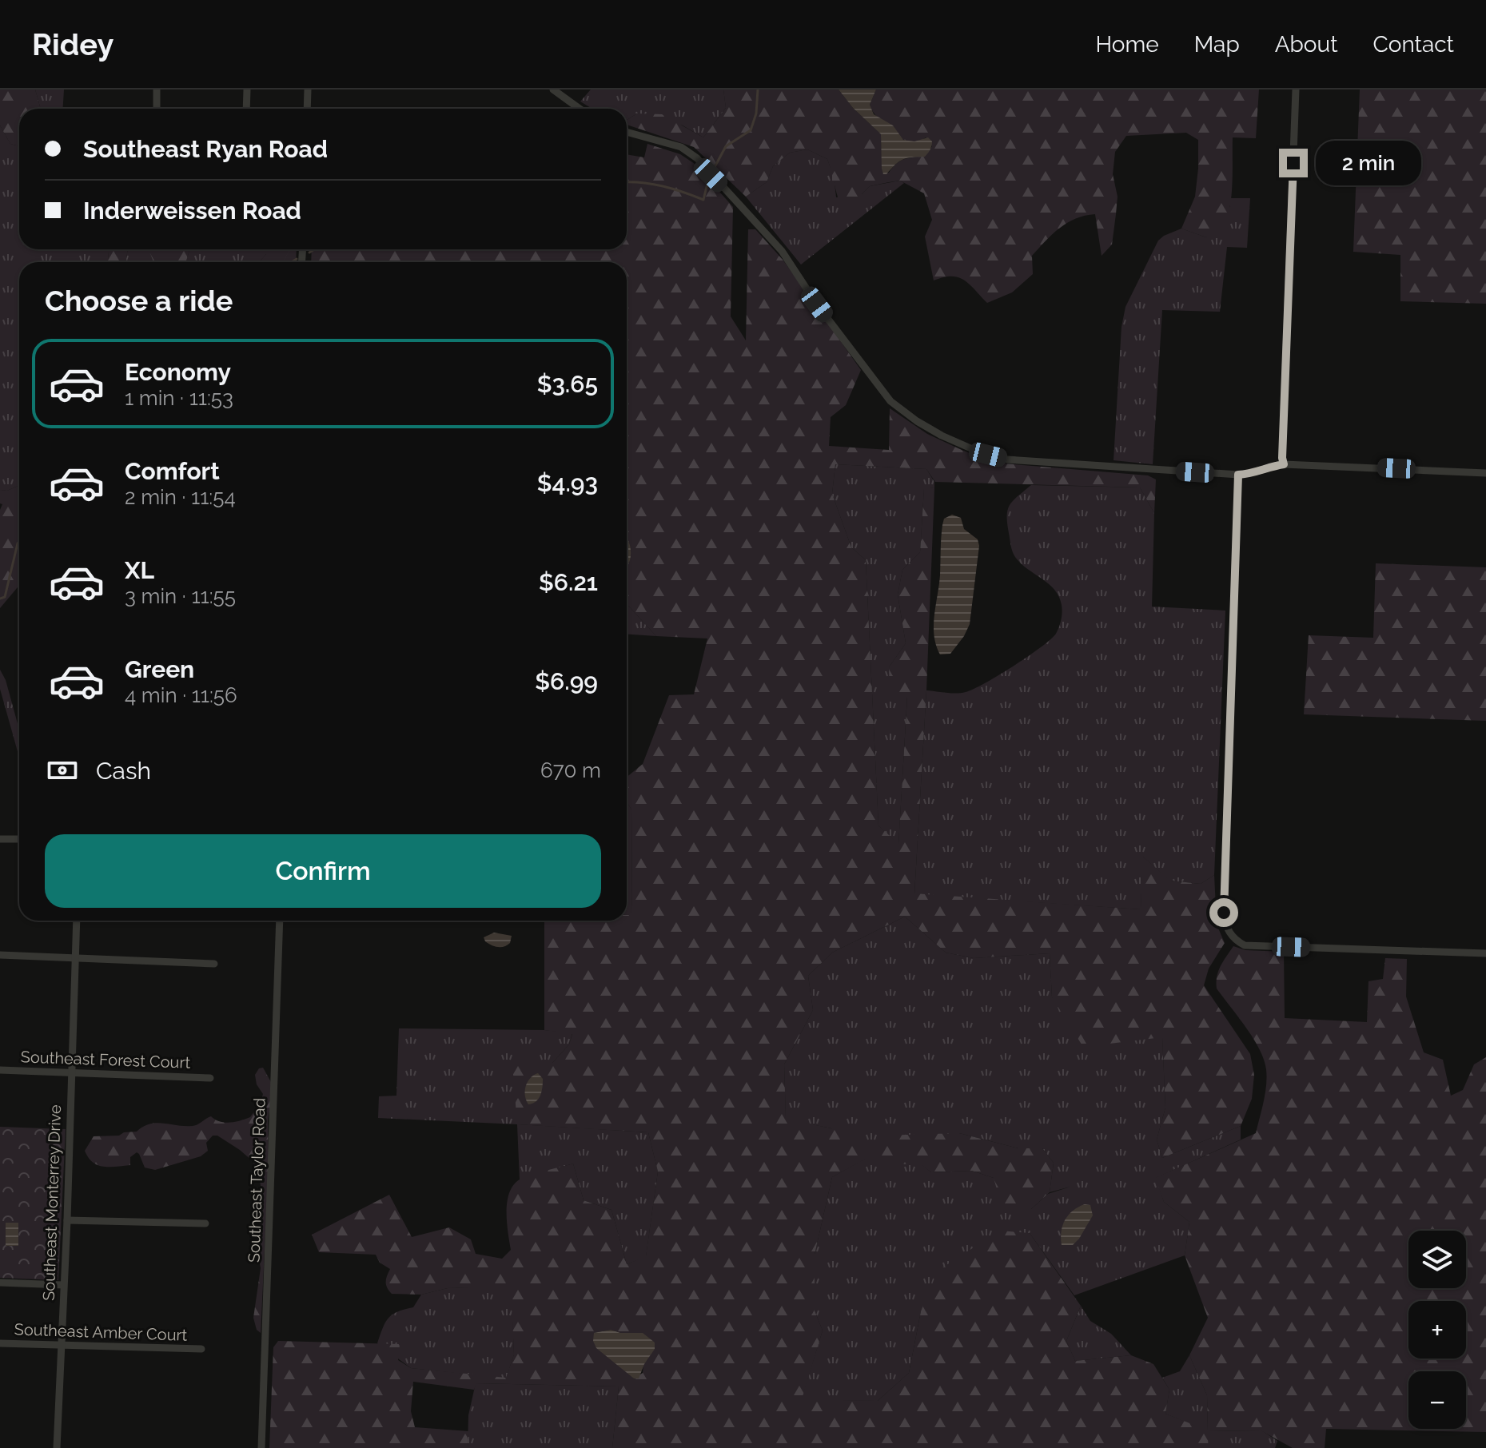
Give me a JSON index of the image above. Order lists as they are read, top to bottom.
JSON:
{
  "streets": {
    "street": [
      "Southeast Forest Court",
      "Southeast Taylor Road",
      "Southeast Monterrey Drive",
      "Southeast Amber Court"
    ]
  },
  "crossings": [
    ["Southeast Forest Court", "Southeast Monterrey Drive"],
    ["Southeast Monterrey Drive", "Southeast Amber Court"]
  ],
  "page": {
    "header": "Ridey",
    "nav": [
      "Home",
      "Map",
      "About",
      "Contact"
    ],
    "banner": ["Southeast Ryan Road", "Inderweissen Road"],
    "bubble": "2 min",
    "heading": "Choose a ride",
    "list": [
      {
        "name": "Economy",
        "note": "1 min · 11:53",
        "value": "$3.65"
      },
      {
        "name": "Comfort",
        "note": "2 min · 11:54",
        "value": "$4.93"
      },
      {
        "name": "XL",
        "note": "3 min · 11:55",
        "value": "$6.21"
      },
      {
        "name": "Green",
        "note": "4 min · 11:56",
        "value": "$6.99"
      }
    ],
    "pay": ["Cash", "670 m"],
    "buttons": "Confirm",
    "map_buttons": ["+", "−"]
  }
}
